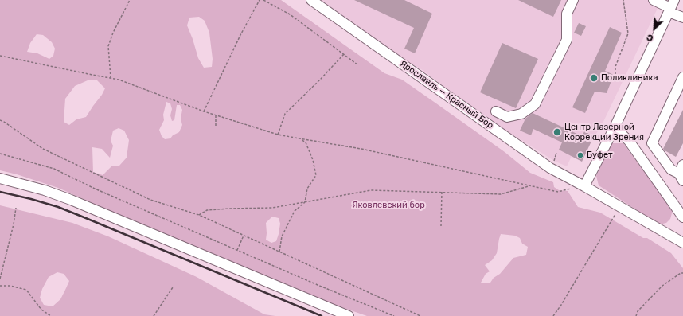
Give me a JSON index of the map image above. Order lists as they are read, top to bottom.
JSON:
{
  "streets": {
    "street": ["Ярославль — Красный Бор"]
  },
  "parks": ["Яковлевский бор"],
  "places": ["Поликлиника", "Центр Лазерной Коррекции Зрения", "Буфет"],
  "north": "bottom left"
}
